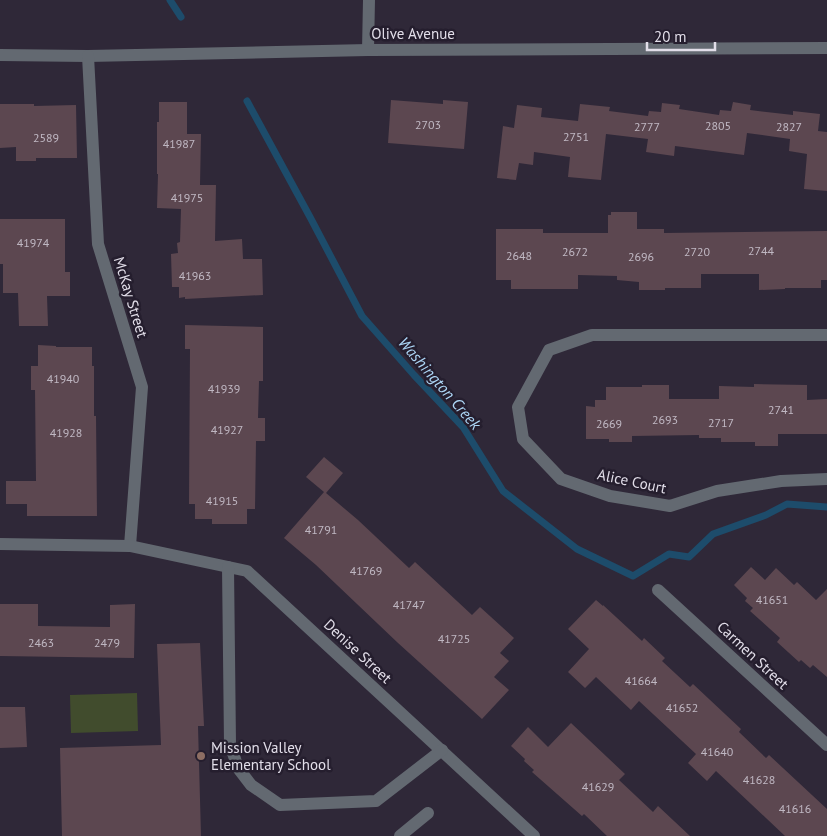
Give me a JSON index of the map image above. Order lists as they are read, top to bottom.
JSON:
{
  "streets": {
    "street": [
      "Olive Avenue",
      "McKay Street",
      "Alice Court",
      "Denise Street",
      "Carmen Street"
    ]
  },
  "crossings": [
    ["Olive Avenue", "McKay Street"],
    ["McKay Street", "Denise Street"]
  ],
  "water": ["Washington Creek"],
  "places": ["Mission Valley Elementary School"],
  "house_numbers": [
    "2703",
    "2805",
    "2777",
    "2827",
    "2751",
    "2589",
    "41987",
    "41975",
    "41974",
    "2744",
    "2672",
    "2720",
    "2648",
    "2696",
    "41963",
    "41940",
    "41939",
    "2741",
    "2693",
    "2717",
    "2669",
    "41927",
    "41928",
    "41915",
    "41791",
    "41769",
    "41651",
    "41747",
    "41725",
    "2463",
    "2479",
    "41664",
    "41652",
    "41640",
    "41628",
    "41629",
    "41616"
  ],
  "scale_bar": "20 m"
}
